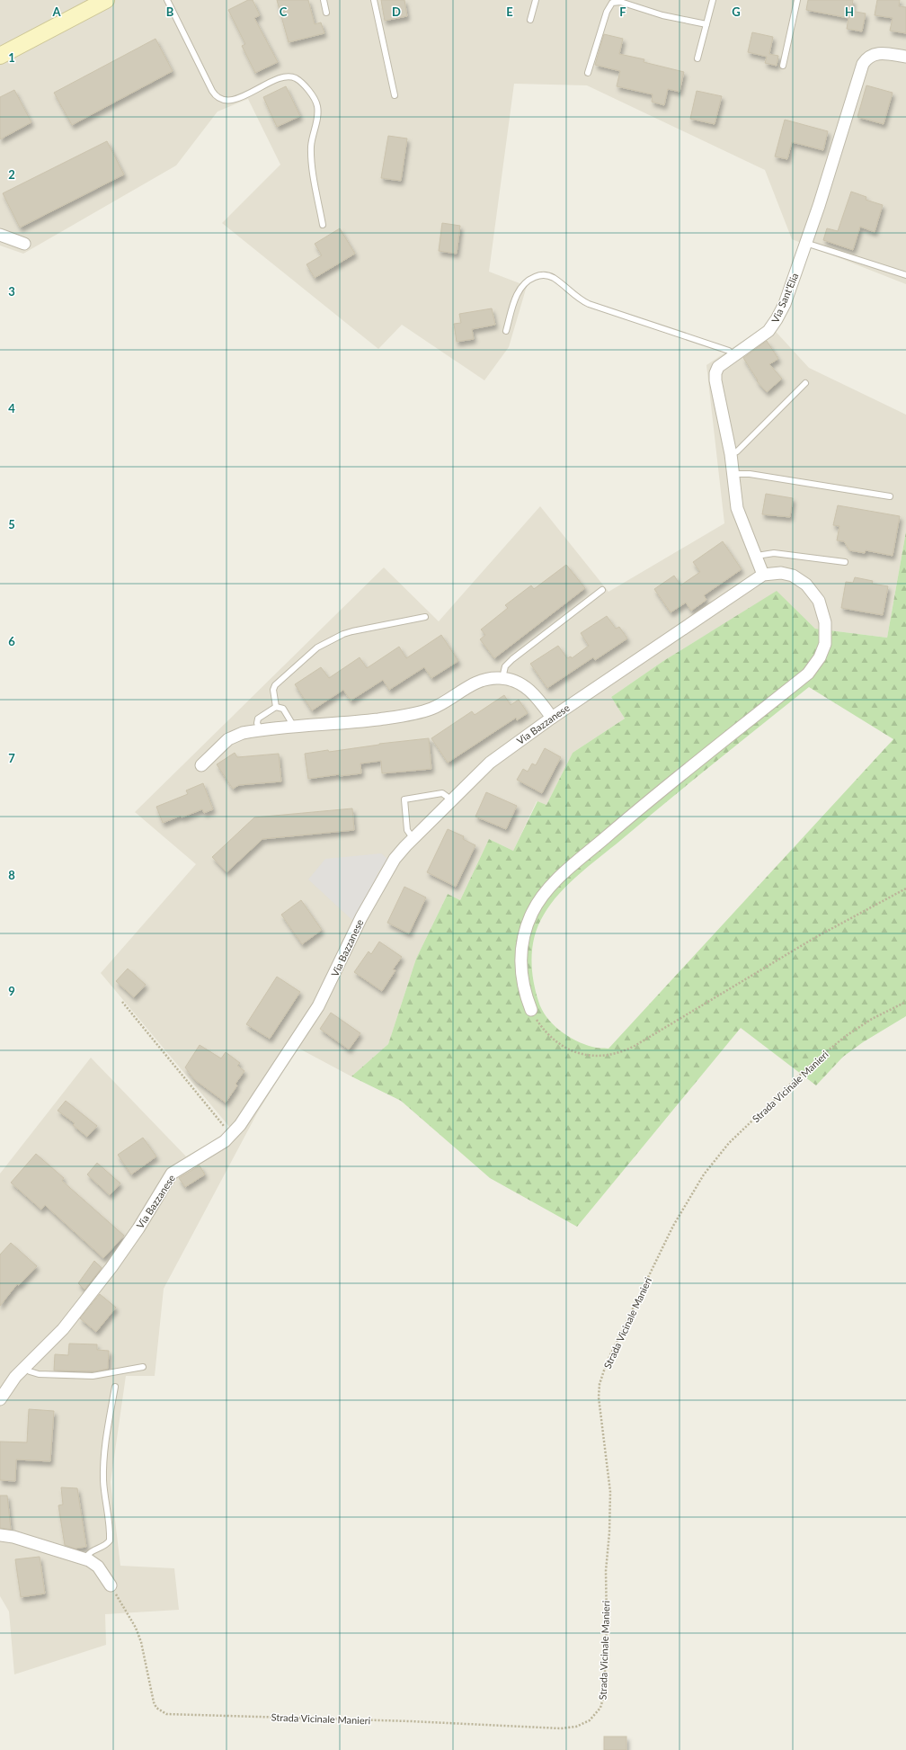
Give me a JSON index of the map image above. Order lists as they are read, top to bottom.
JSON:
{
  "streets": {
    "street": ["Via Sant'Elia", "Via Bazzanese"],
    "path": ["Strada Vicinale Manieri"]
  },
  "crossings": [
    ["Via Sant'Elia", "Via Bazzanese"]
  ],
  "grid": {
    "columns": [
      "A",
      "B",
      "C",
      "D",
      "E",
      "F",
      "G",
      "H"
    ],
    "rows": [
      "1",
      "2",
      "3",
      "4",
      "5",
      "6",
      "7",
      "8",
      "9"
    ]
  }
}
